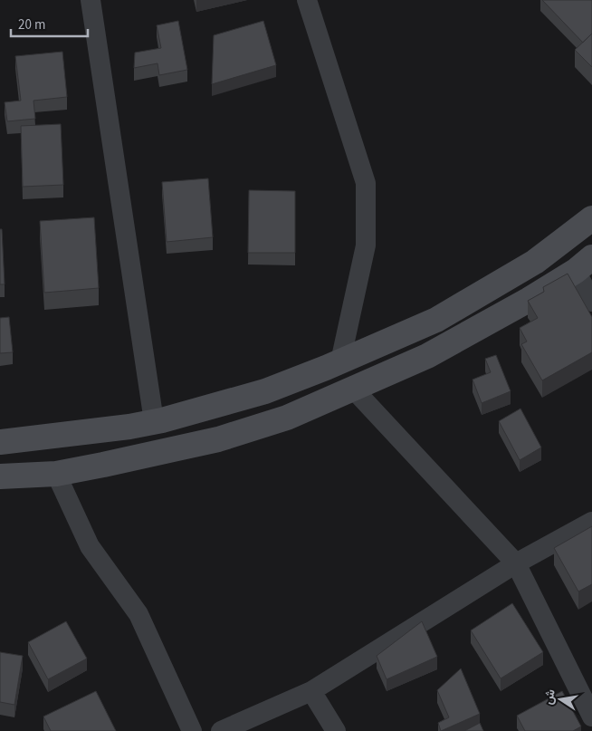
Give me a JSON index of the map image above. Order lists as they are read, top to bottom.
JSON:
{
  "scale_bar": "20 m",
  "north": "left"
}
